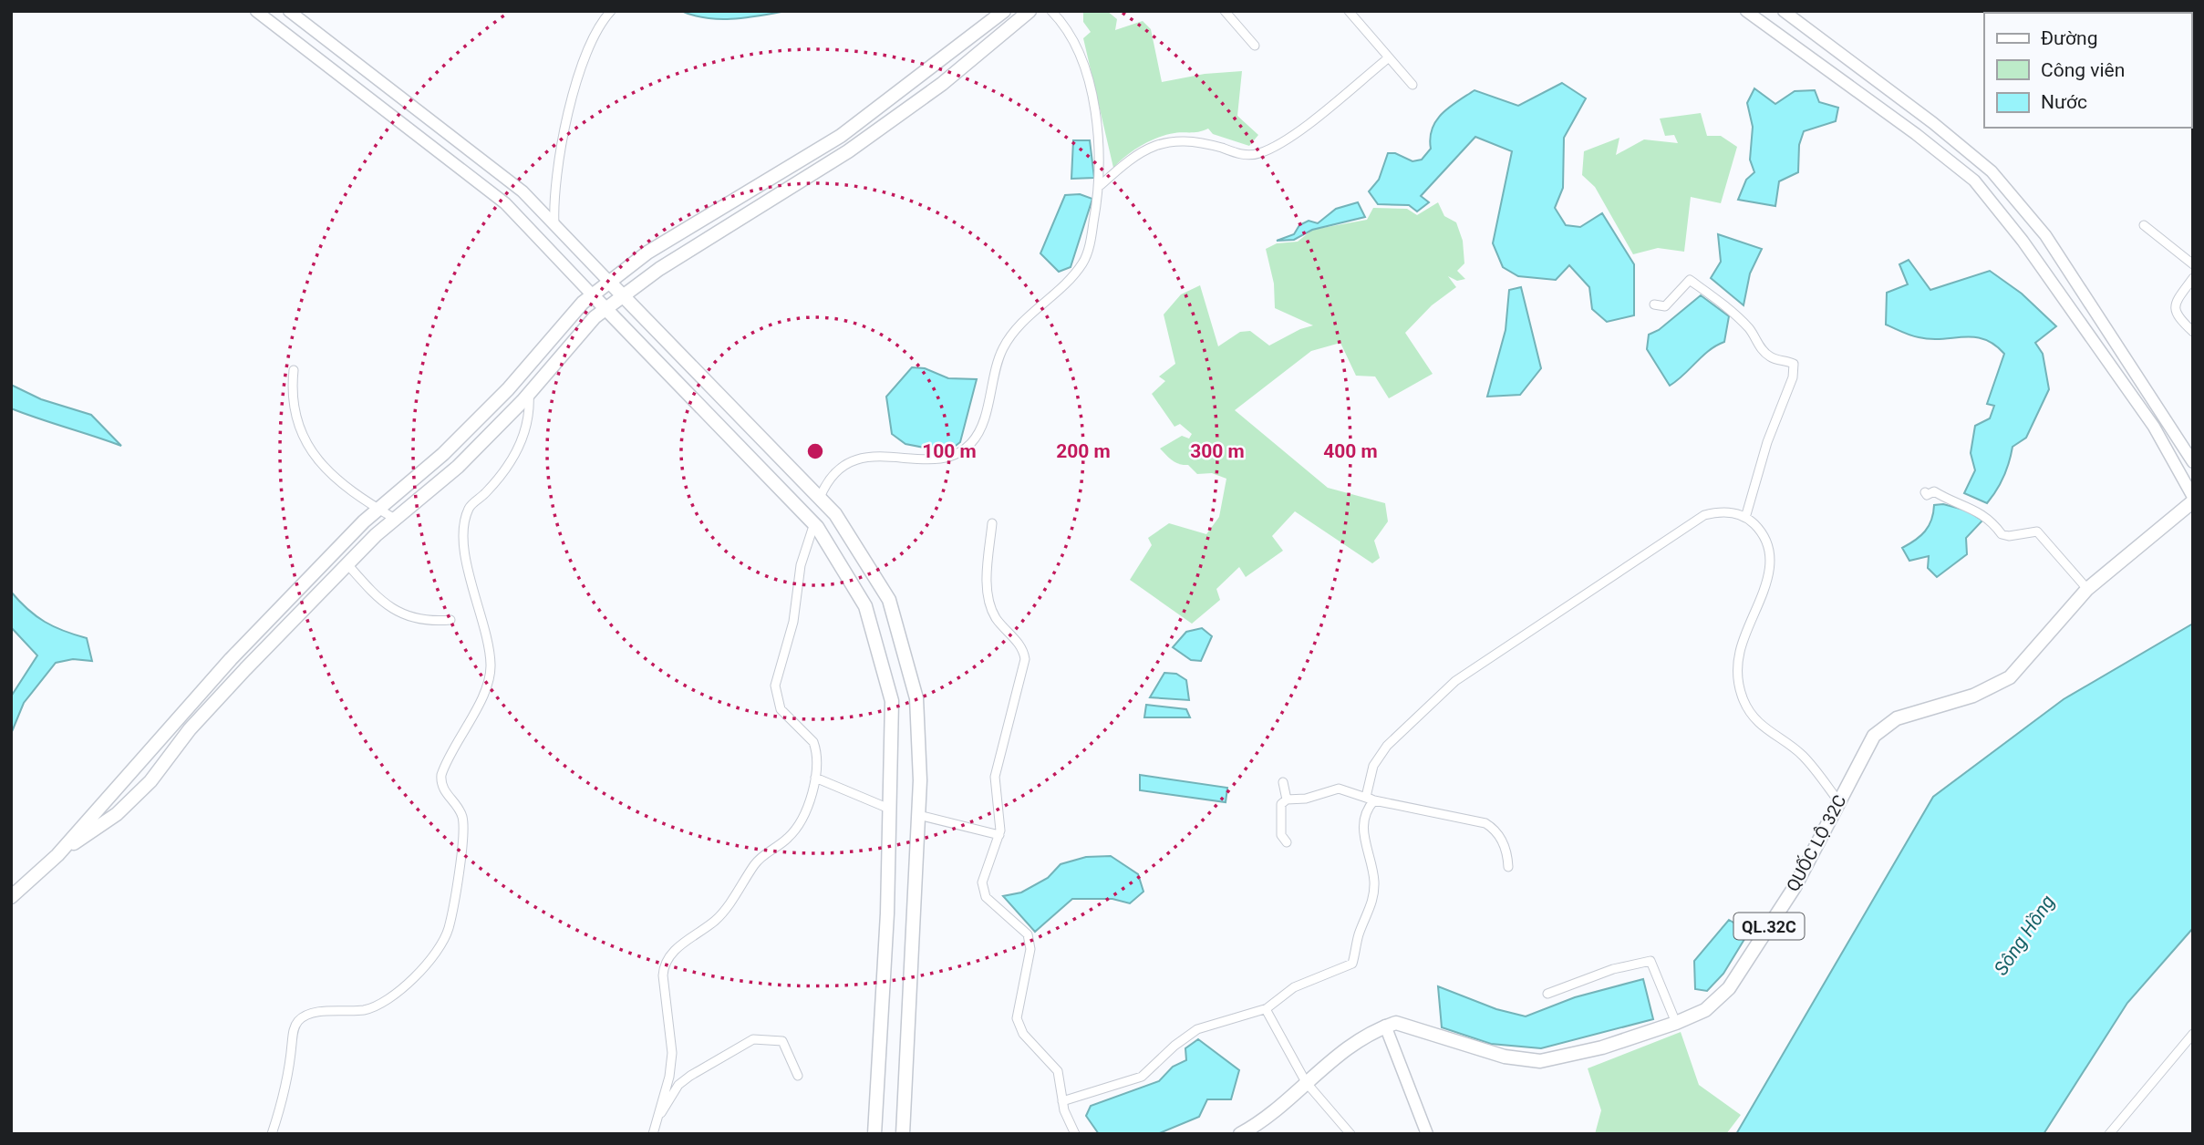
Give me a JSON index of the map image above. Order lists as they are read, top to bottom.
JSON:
{
  "streets": {
    "main road": ["QUỐC LỘ 32C", "QL.32C"]
  },
  "water": ["Sông Hồng"],
  "legend": ["Đường", "Công viên", "Nước"],
  "rings": [
    "100 m",
    "200 m",
    "300 m",
    "400 m"
  ]
}
